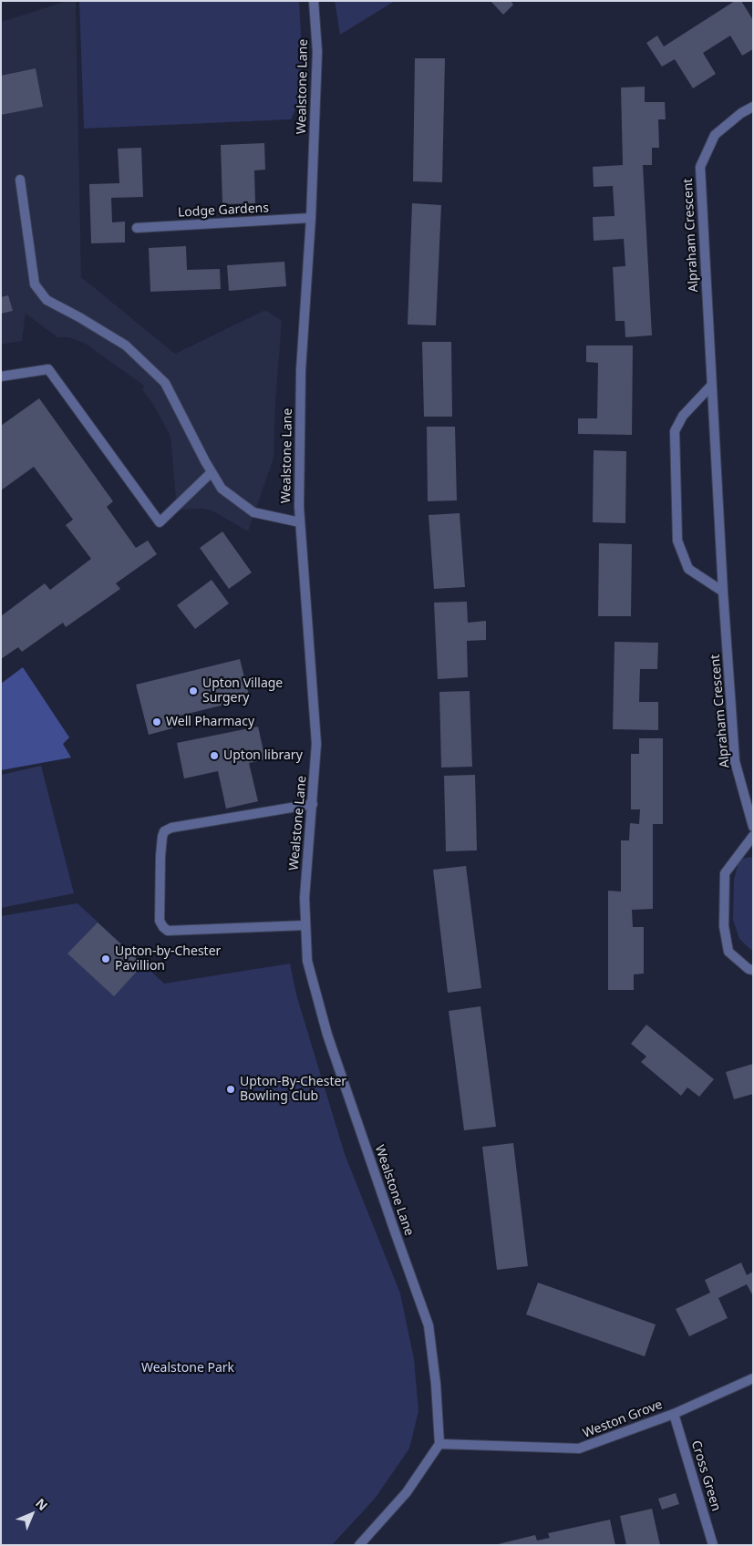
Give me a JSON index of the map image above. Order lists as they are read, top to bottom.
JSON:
{
  "streets": {
    "street": [
      "Wealstone Lane",
      "Lodge Gardens",
      "Alpraham Crescent",
      "Weston Grove",
      "Cross Green"
    ]
  },
  "crossings": [
    ["Wealstone Lane", "Lodge Gardens"],
    ["Wealstone Lane", "Weston Grove"],
    ["Weston Grove", "Cross Green"]
  ],
  "parks": ["Wealstone Park"],
  "places": [
    "Upton Village Surgery",
    "Well Pharmacy",
    "Upton library",
    "Upton-by-Chester Pavillion",
    "Upton-By-Chester Bowling Club"
  ],
  "north": "top right"
}
